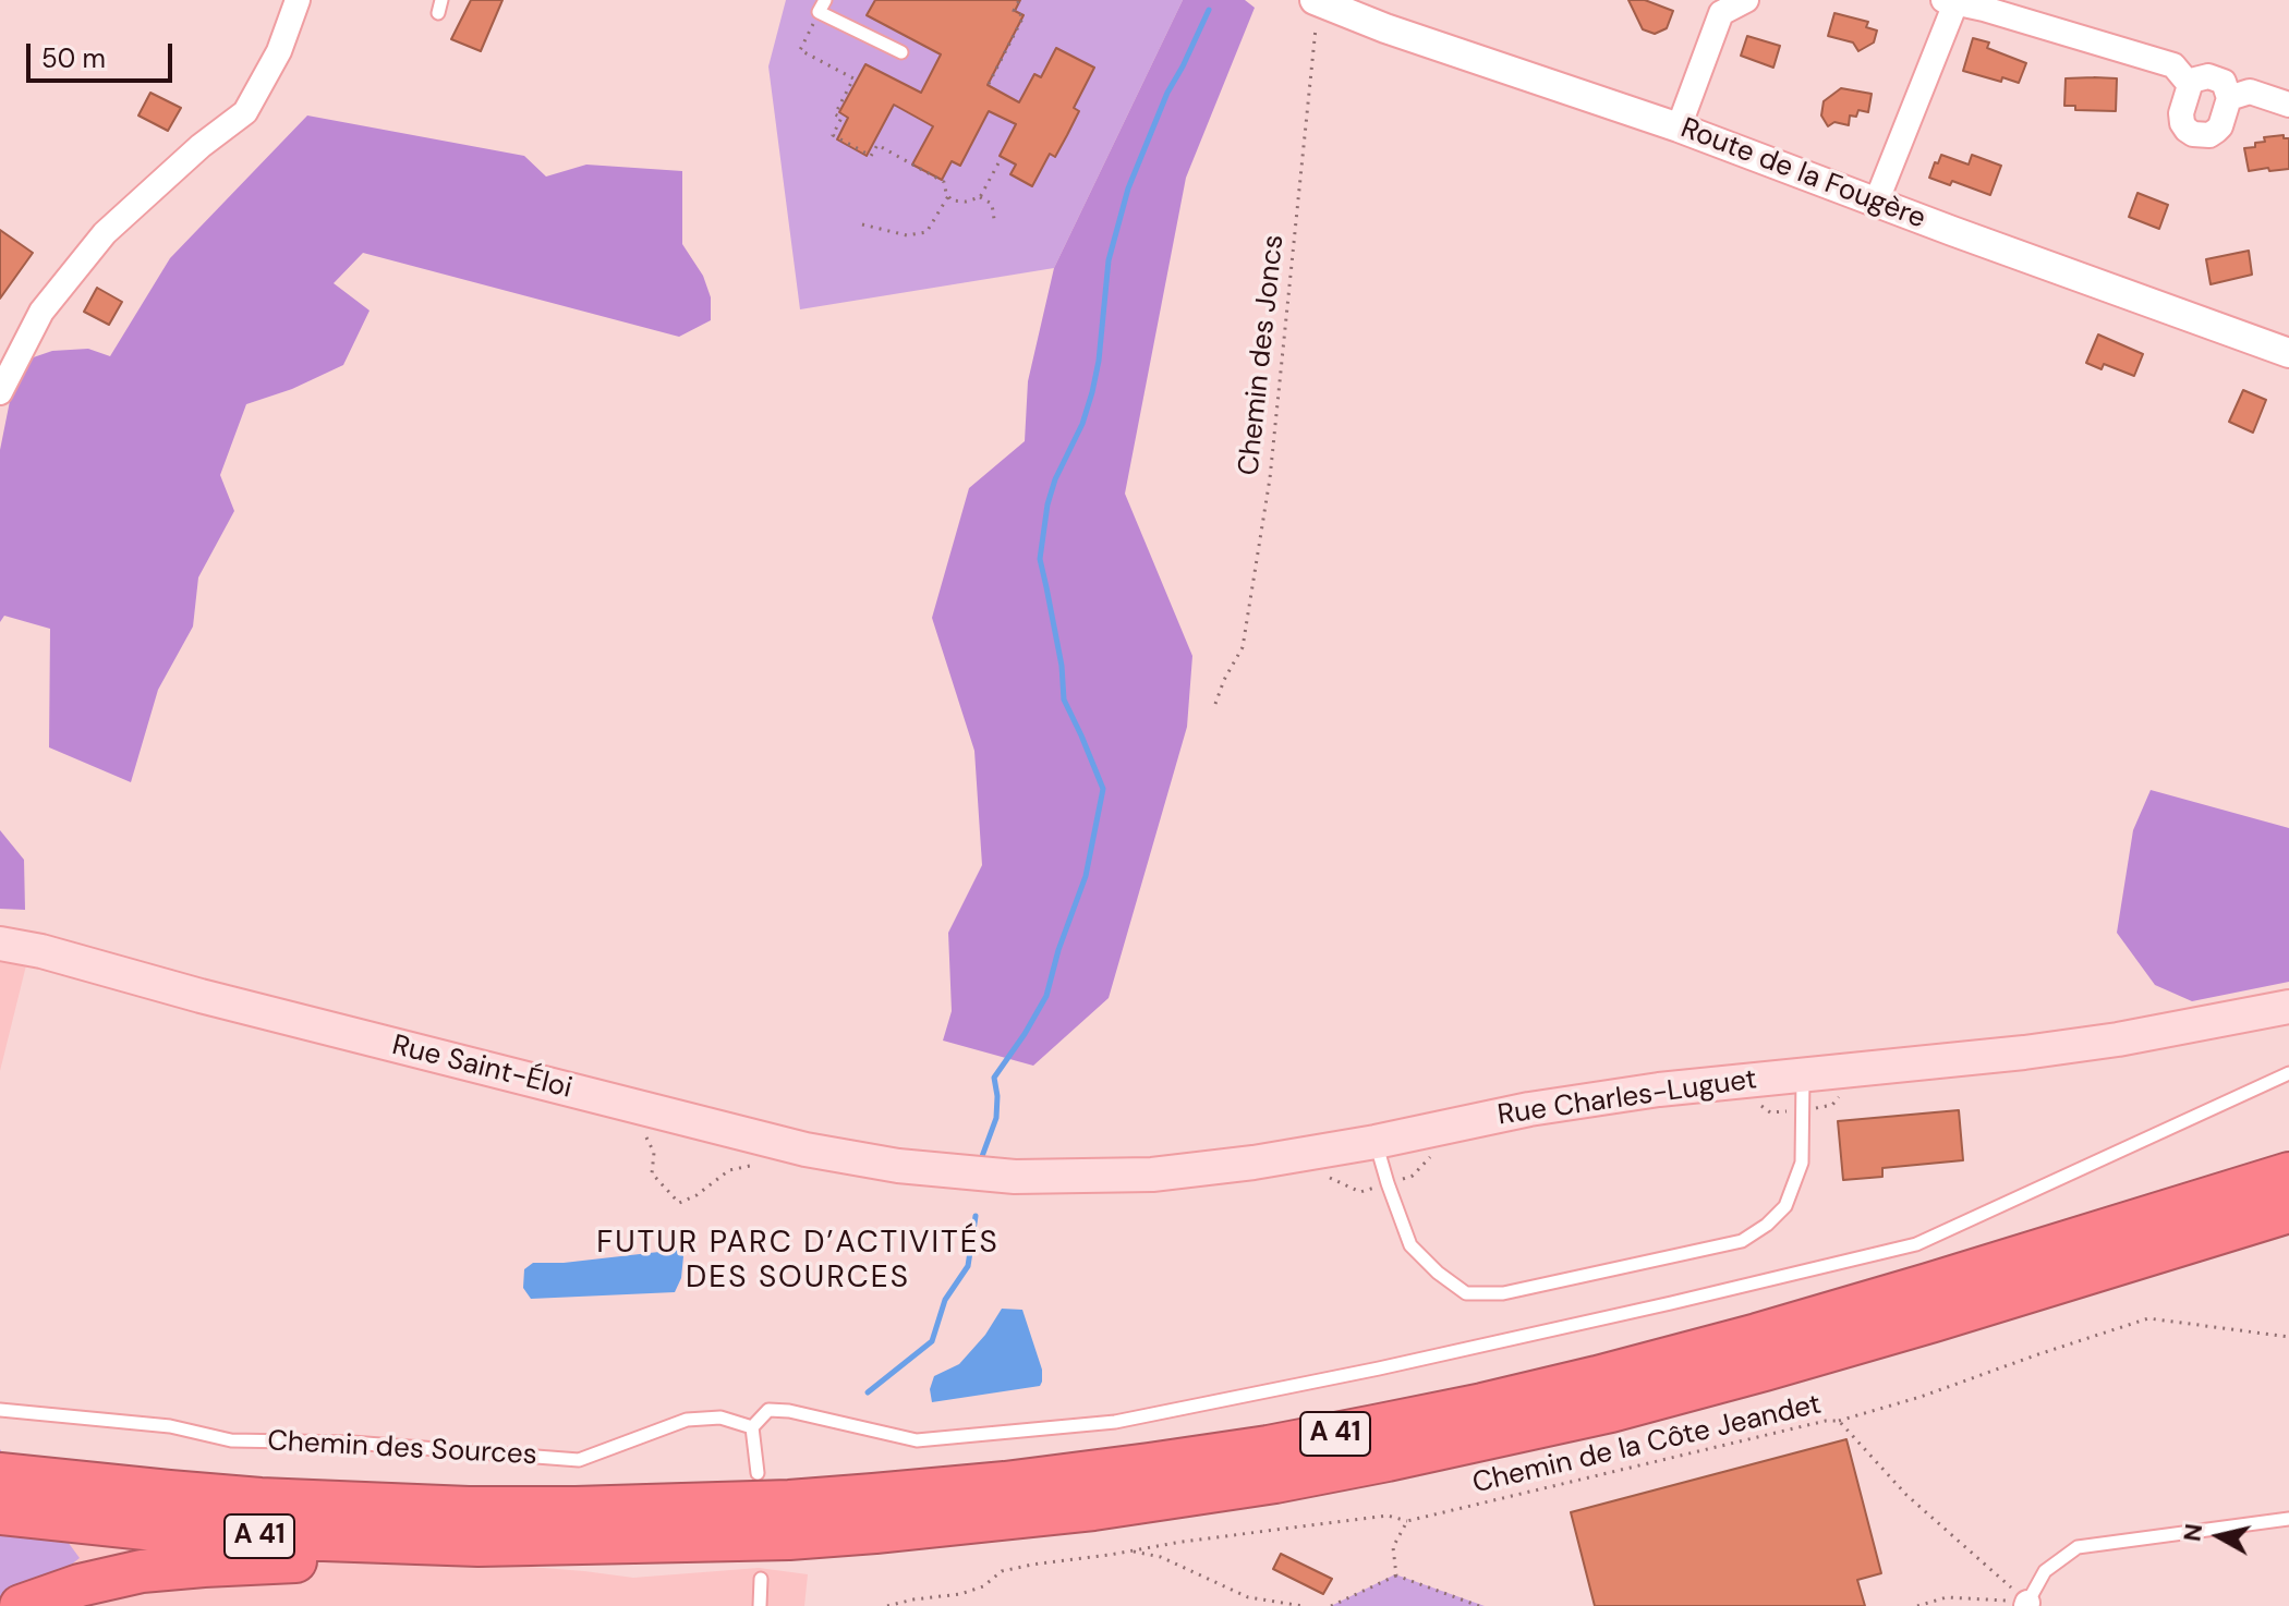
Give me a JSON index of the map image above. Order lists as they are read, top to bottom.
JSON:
{
  "streets": {
    "highway": ["A 41"],
    "main road": ["Rue Saint-Éloi", "Rue Charles-Luguet"],
    "street": ["Route de la Fougère"],
    "lane": ["Chemin des Sources"],
    "path": ["Chemin des Joncs", "Chemin de la Côte Jeandet"]
  },
  "crossings": [
    ["Route de la Fougère", "Chemin des Joncs"],
    ["Rue Saint-Éloi", "Rue Charles-Luguet"]
  ],
  "districts": ["FUTUR PARC D’ACTIVITÉS DES SOURCES"],
  "scale_bar": "50 m",
  "north": "left"
}
